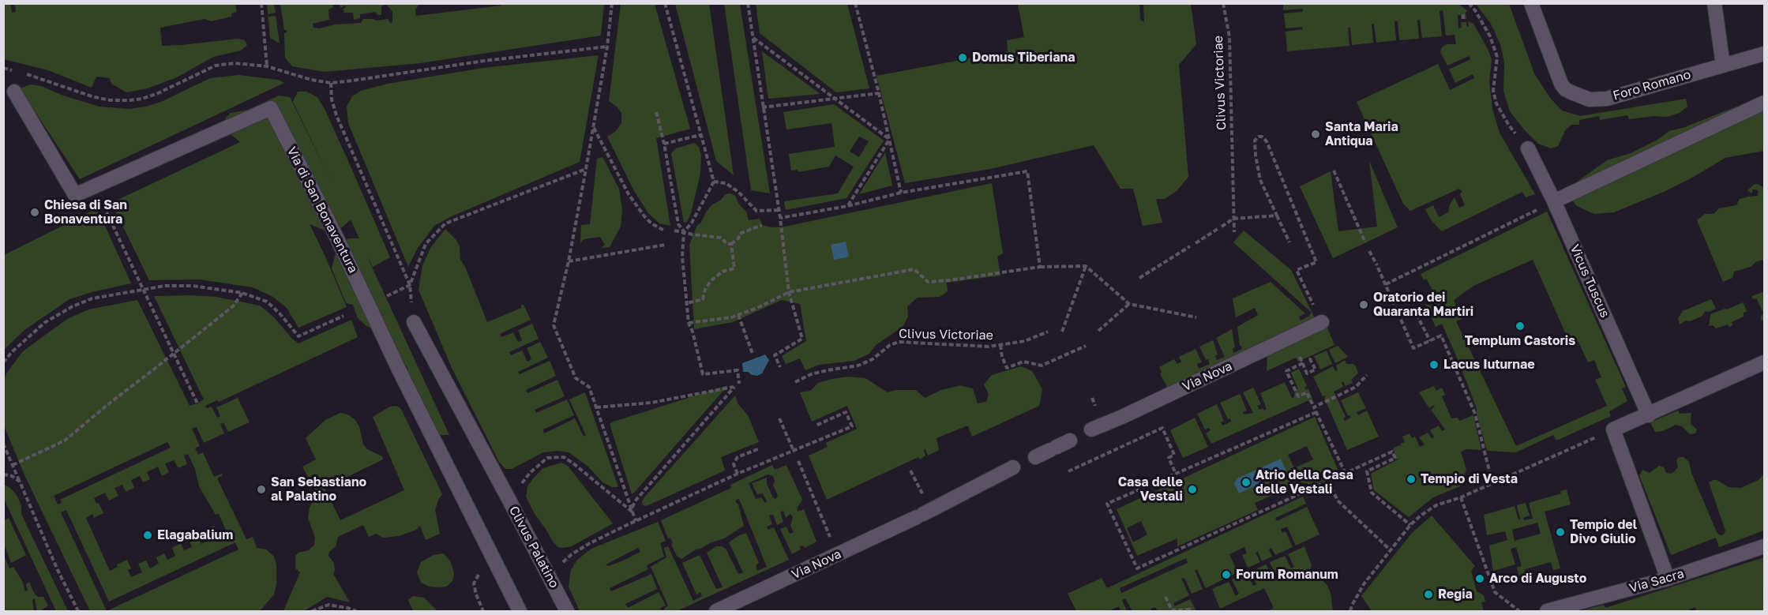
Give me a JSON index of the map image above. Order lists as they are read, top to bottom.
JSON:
{
  "streets": {
    "street": [
      "Foro Romano",
      "Via di San Bonaventura",
      "Vicus Tuscus",
      "Via Nova",
      "Clivus Palatino",
      "Via Sacra"
    ],
    "path": ["Clivus Victoriae"]
  },
  "places": [
    "Domus Tiberiana",
    "Santa Maria Antiqua",
    "Chiesa di San Bonaventura",
    "Oratorio dei Quaranta Martiri",
    "Templum Castoris",
    "Lacus Iuturnae",
    "Tempio di Vesta",
    "Atrio della Casa delle Vestali",
    "San Sebastiano al Palatino",
    "Casa delle Vestali",
    "Tempio del Divo Giulio",
    "Elagabalium",
    "Forum Romanum",
    "Arco di Augusto",
    "Regia"
  ]
}
